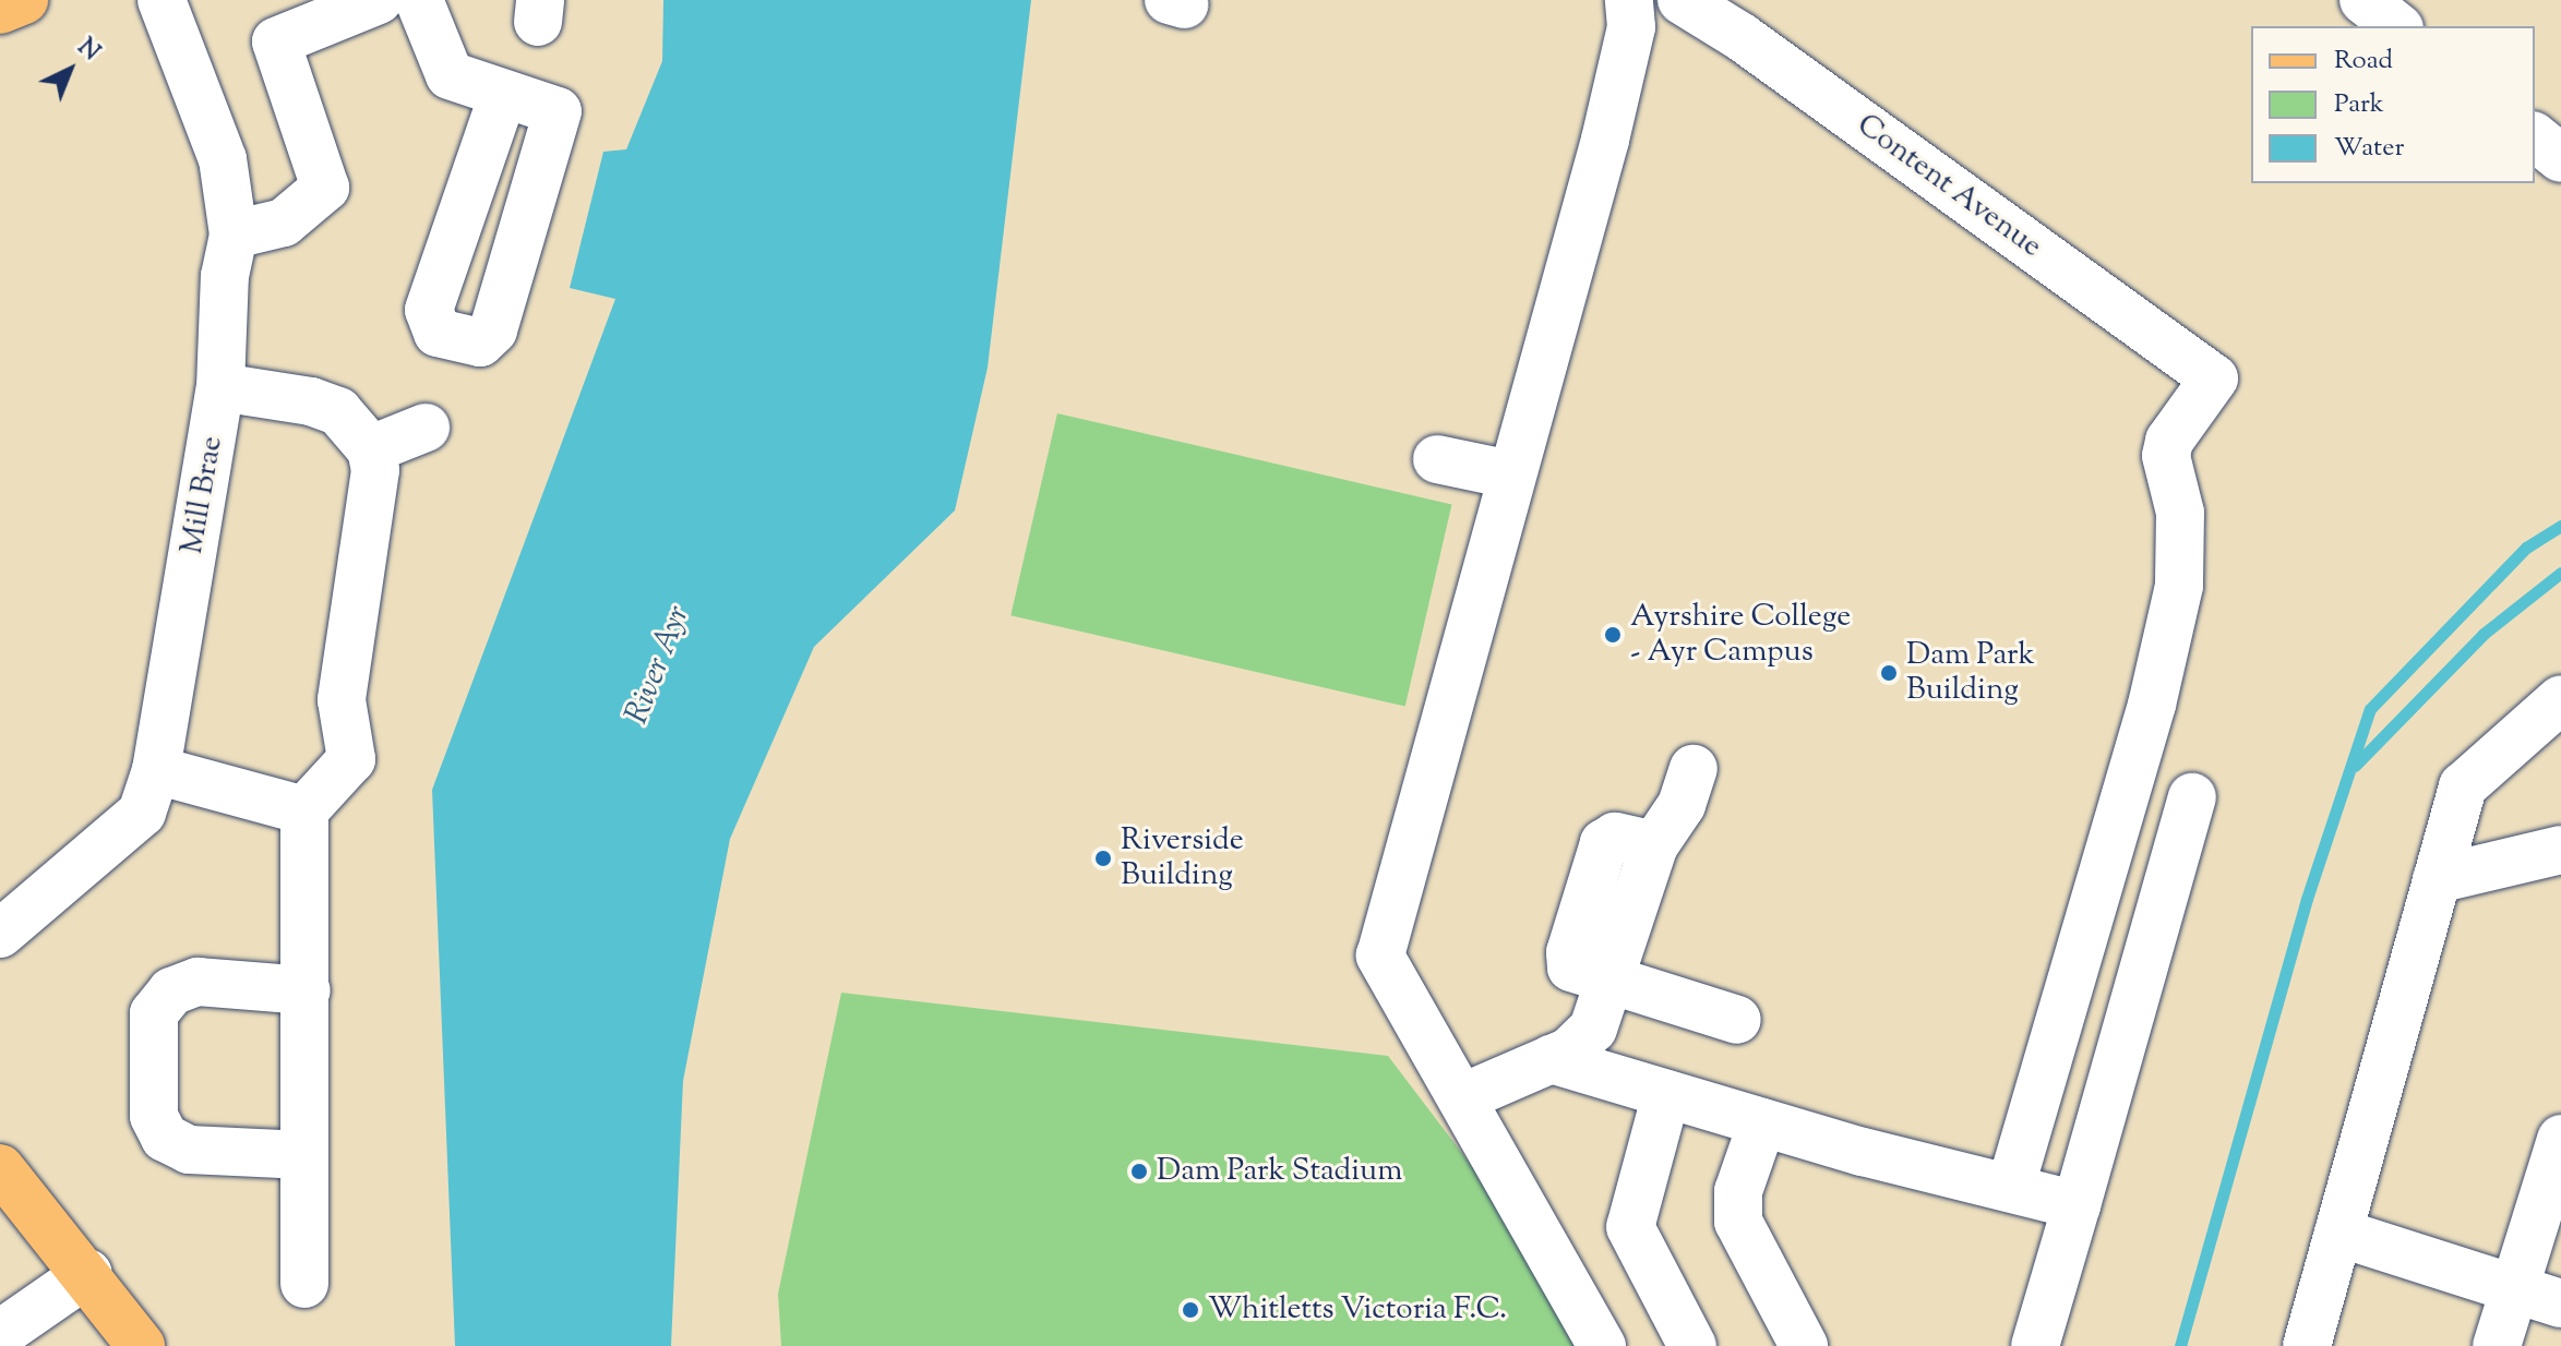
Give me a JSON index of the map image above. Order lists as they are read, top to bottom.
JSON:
{
  "streets": {
    "street": ["Content Avenue", "Mill Brae"]
  },
  "water": ["River Ayr"],
  "places": [
    "Ayrshire College - Ayr Campus",
    "Dam Park Building",
    "Riverside Building",
    "Dam Park Stadium",
    "Whitletts Victoria F.C."
  ],
  "legend": ["Road", "Park", "Water"],
  "north": "top right"
}
